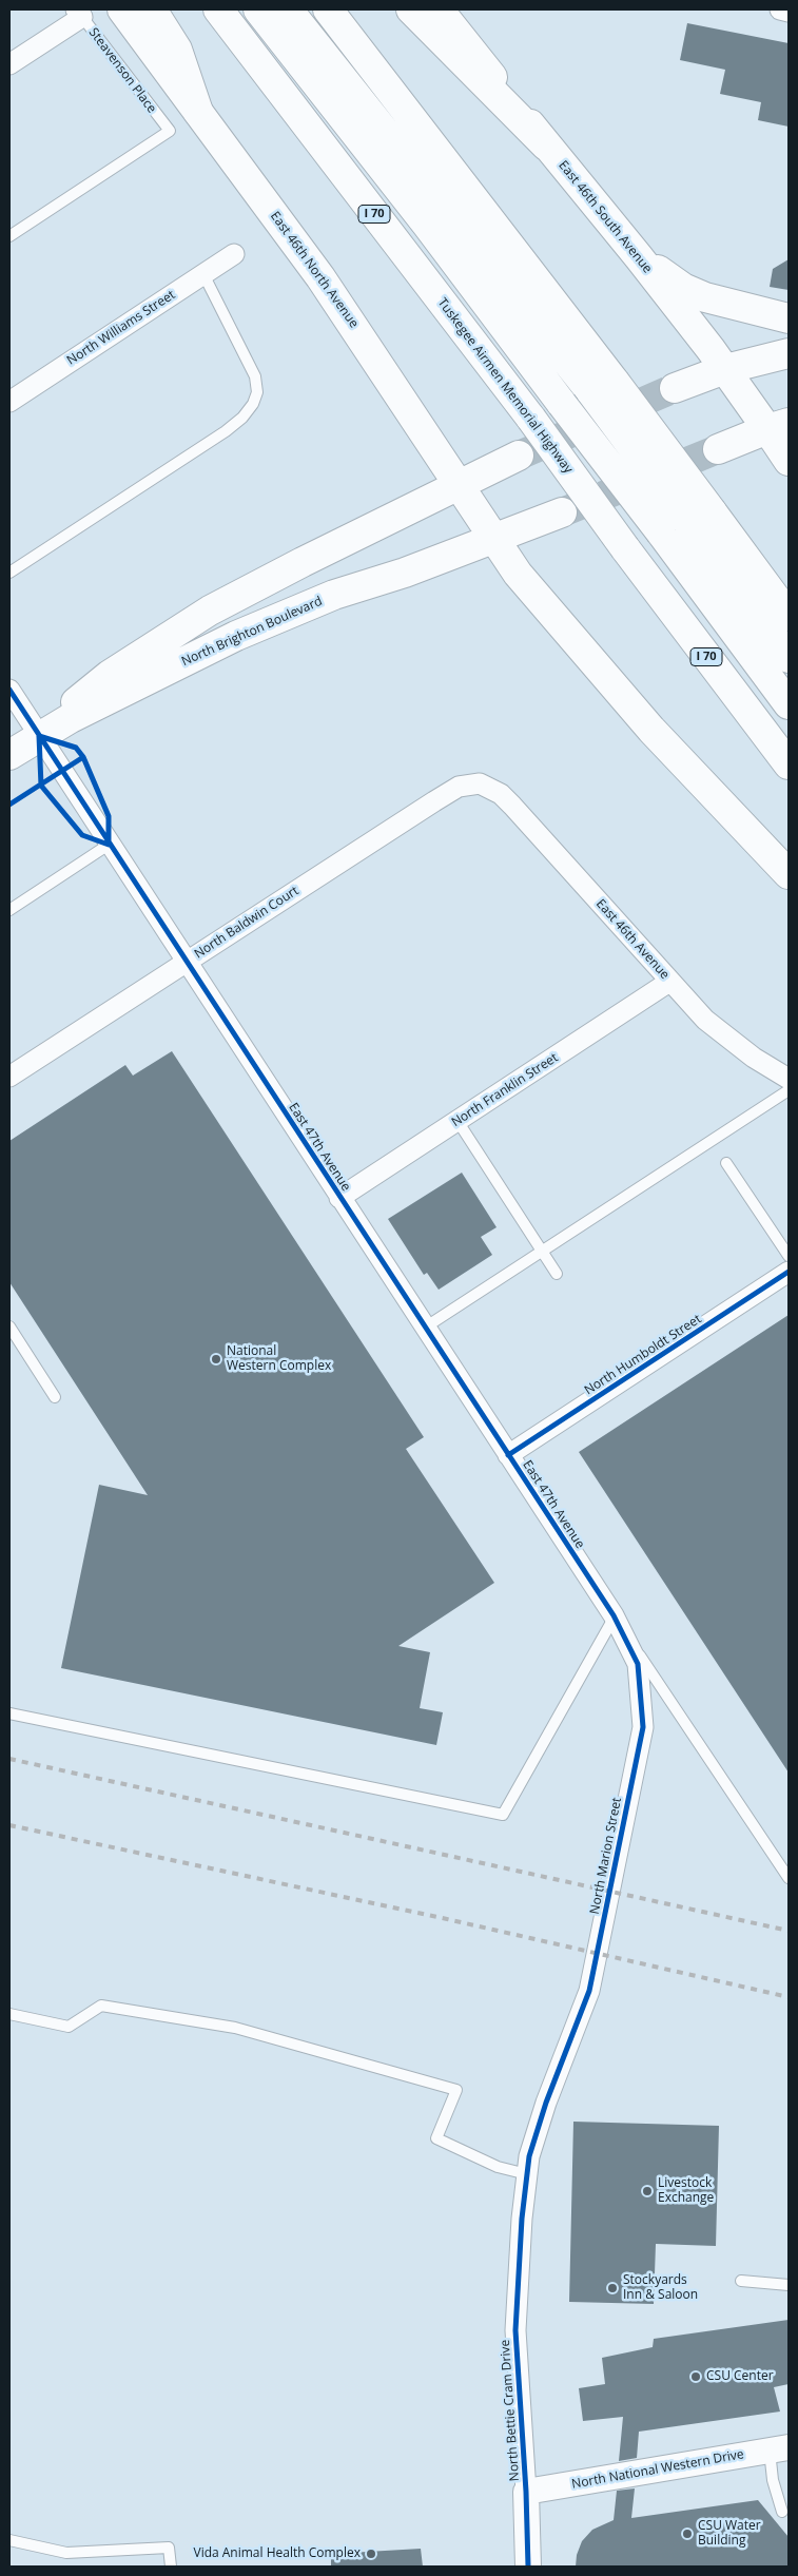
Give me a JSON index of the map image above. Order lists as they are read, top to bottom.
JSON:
{
  "streets": {
    "main road": [
      "I 70",
      "East 46th South Avenue",
      "East 46th North Avenue",
      "Tuskegee Airmen Memorial Highway",
      "North Brighton Boulevard"
    ],
    "street": [
      "North Williams Street",
      "North Baldwin Court",
      "East 46th Avenue",
      "North Franklin Street",
      "East 47th Avenue",
      "North Humboldt Street",
      "North Marion Street",
      "North Bettie Cram Drive",
      "North National Western Drive"
    ],
    "lane": ["Steavenson Place"]
  },
  "crossings": [
    ["East 46th North Avenue", "North Brighton Boulevard"],
    ["North Brighton Boulevard", "East 47th Avenue"],
    ["North Baldwin Court", "East 46th Avenue"],
    ["North Baldwin Court", "East 47th Avenue"],
    ["East 46th Avenue", "North Franklin Street"],
    ["North Franklin Street", "East 47th Avenue"],
    ["East 47th Avenue", "North Humboldt Street"],
    ["East 47th Avenue", "North Marion Street"],
    ["North Marion Street", "North Bettie Cram Drive"],
    ["North Bettie Cram Drive", "North National Western Drive"]
  ],
  "places": [
    "National Western Complex",
    "Livestock Exchange",
    "Stockyards Inn & Saloon",
    "CSU Center",
    "CSU Water Building",
    "Vida Animal Health Complex"
  ]
}
